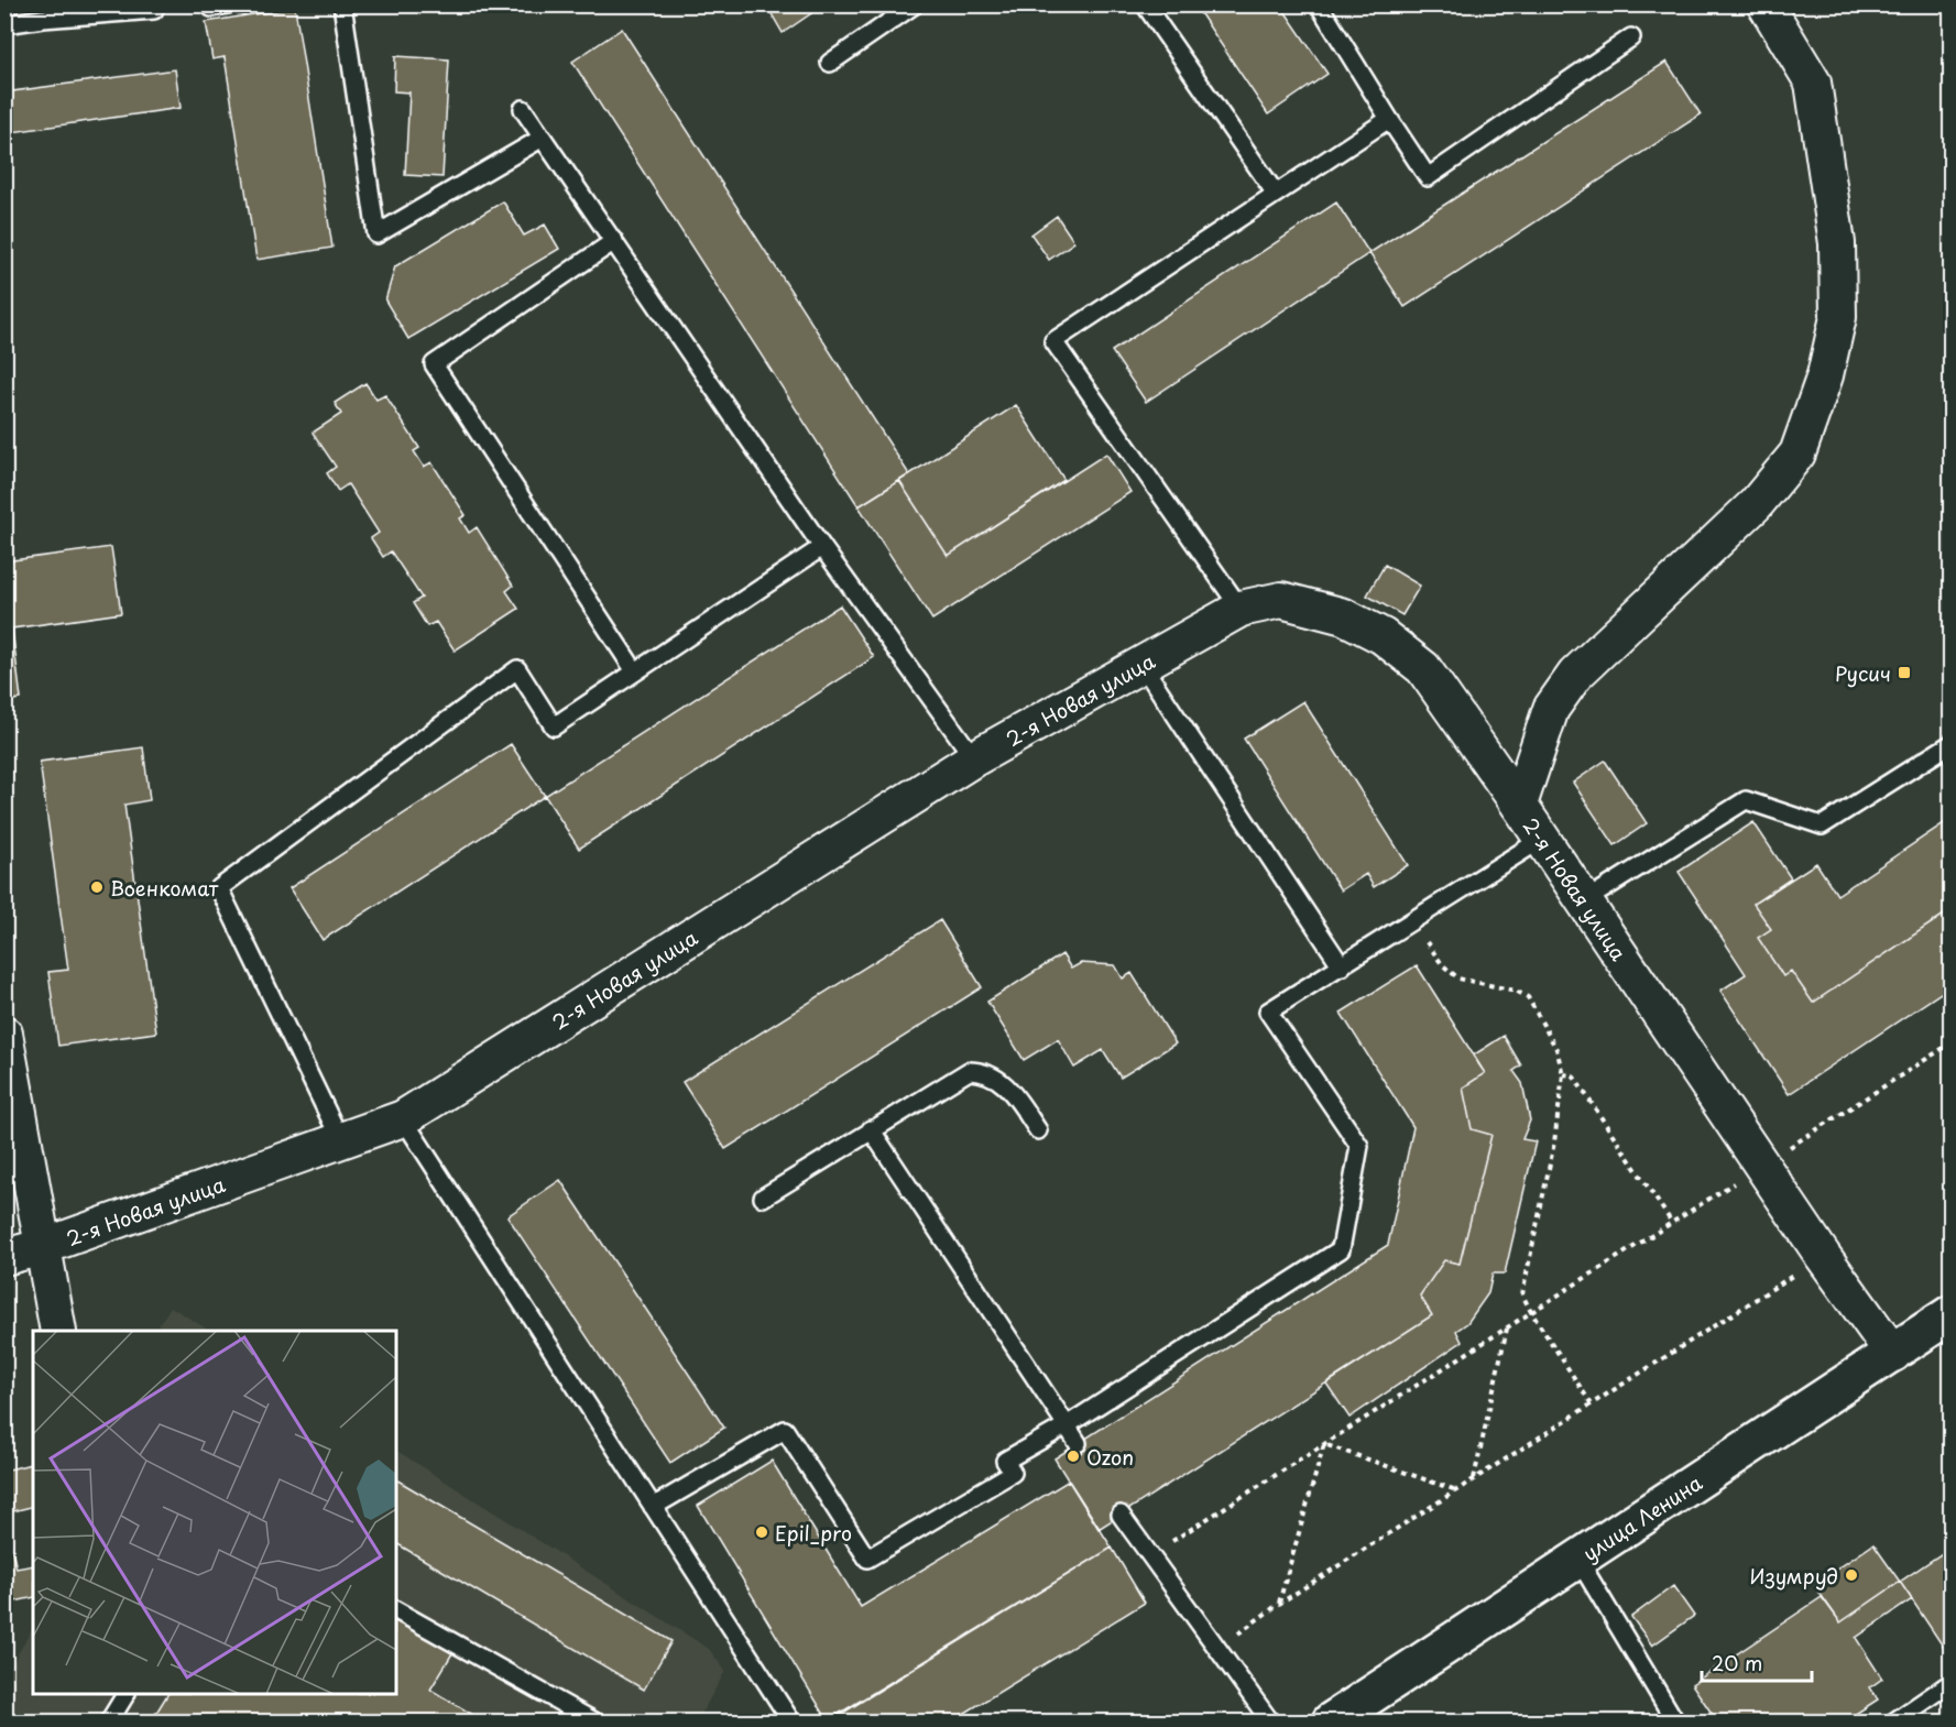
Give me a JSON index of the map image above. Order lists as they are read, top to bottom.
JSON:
{
  "streets": {
    "main road": ["улица Ленина"],
    "street": ["2-я Новая улица"]
  },
  "crossings": [
    ["2-я Новая улица", "улица Ленина"]
  ],
  "places": {
    "transit": ["Русич"],
    "other": [
      "Военкомат",
      "Ozon",
      "Epil_pro",
      "Изумруд"
    ]
  },
  "scale_bar": "20 m"
}
